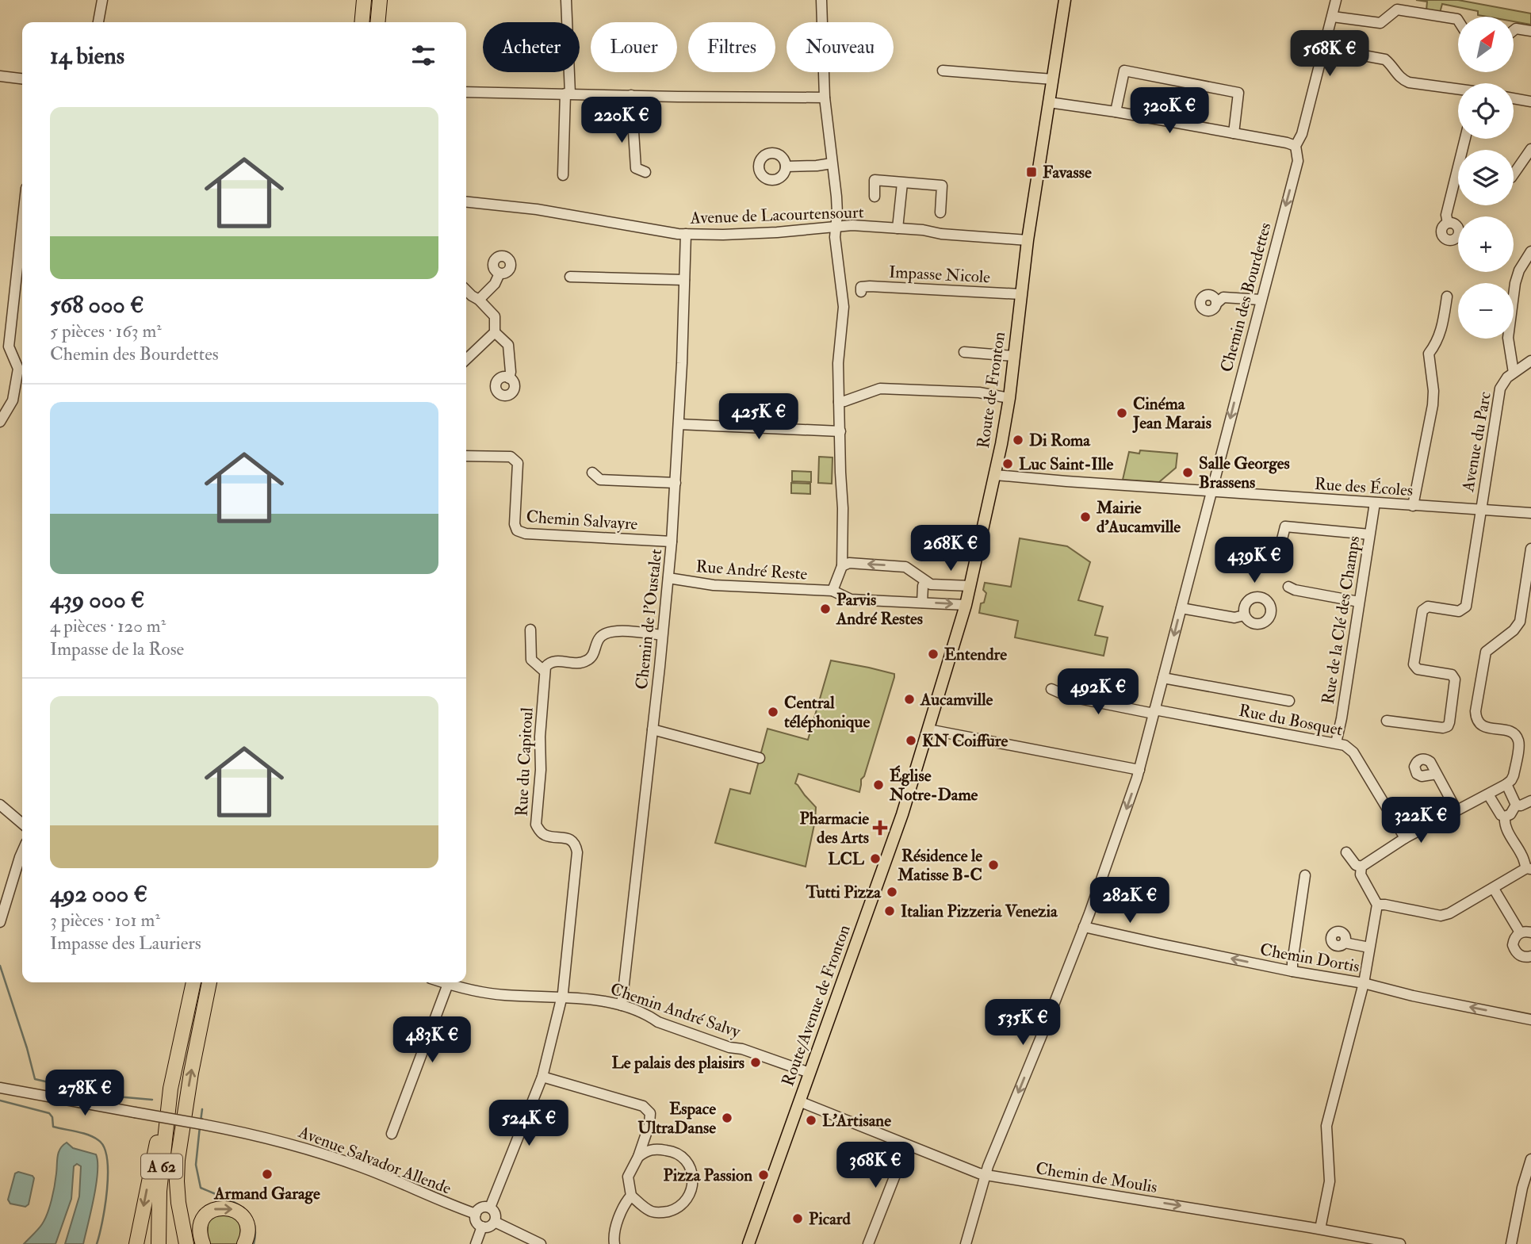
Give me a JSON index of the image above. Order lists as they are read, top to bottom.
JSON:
{
  "streets": {
    "highway": ["A 62"],
    "main road": ["Route de Fronton", "Route/Avenue de Fronton"],
    "street": [
      "Avenue de Lacourtensourt",
      "Impasse Nicole",
      "Chemin des Bourdettes",
      "Avenue du Parc",
      "Rue des Écoles",
      "Chemin Salvayre",
      "Rue André Reste",
      "Chemin de l'Oustalet",
      "Rue de la Clé des Champs",
      "Rue du Bosquet",
      "Rue du Capitoul",
      "Chemin Dortis",
      "Chemin André Salvy",
      "Avenue Salvador Allende",
      "Chemin de Moulis"
    ]
  },
  "crossings": [
    ["Avenue de Lacourtensourt", "Route de Fronton"],
    ["Avenue de Lacourtensourt", "Chemin de l'Oustalet"],
    ["Impasse Nicole", "Route de Fronton"],
    ["Chemin des Bourdettes", "Rue des Écoles"],
    ["Chemin des Bourdettes", "Rue du Bosquet"],
    ["Chemin des Bourdettes", "Chemin Dortis"],
    ["Chemin des Bourdettes", "Chemin de Moulis"],
    ["Route de Fronton", "Rue des Écoles"],
    ["Route de Fronton", "Rue André Reste"],
    ["Route de Fronton", "Route/Avenue de Fronton"],
    ["Avenue du Parc", "Rue des Écoles"],
    ["Rue des Écoles", "Rue de la Clé des Champs"],
    ["Chemin Salvayre", "Chemin de l'Oustalet"],
    ["Rue André Reste", "Chemin de l'Oustalet"],
    ["Chemin de l'Oustalet", "Chemin André Salvy"],
    ["Rue de la Clé des Champs", "Rue du Bosquet"],
    ["Rue du Capitoul", "Chemin André Salvy"],
    ["Rue du Capitoul", "Avenue Salvador Allende"],
    ["Route/Avenue de Fronton", "Chemin André Salvy"],
    ["Route/Avenue de Fronton", "Chemin de Moulis"]
  ],
  "one_way": ["Chemin des Bourdettes", "Chemin Dortis", "Chemin de Moulis"],
  "places": {
    "transit": ["Favasse"],
    "other": [
      "Cinéma Jean Marais",
      "Di Roma",
      "Luc Saint-Ille",
      "Salle Georges Brassens",
      "Mairie d'Aucamville",
      "Parvis André Restes",
      "Entendre",
      "Aucamville",
      "Central téléphonique",
      "KN Coiffure",
      "Église Notre-Dame",
      "LCL",
      "Résidence le Matisse B-C",
      "Tutti Pizza",
      "Italian Pizzeria Venezia",
      "Le palais des plaisirs",
      "Espace UltraDanse",
      "L'Artisane",
      "Armand Garage",
      "Pizza Passion",
      "Picard"
    ],
    "health": ["Pharmacie des Arts"]
  },
  "north": "top right",
  "page": {
    "map_buttons": ["+", "−"],
    "chip": [
      "Acheter",
      "Louer",
      "Filtres",
      "Nouveau"
    ],
    "heading": "14 biens",
    "price": [
      "568K €",
      "320K €",
      "220K €",
      "425K €",
      "268K €",
      "439K €",
      "492K €",
      "322K €",
      "282K €",
      "535K €",
      "483K €",
      "278K €",
      "524K €",
      "368K €"
    ],
    "list": [
      {
        "name": "568 000 €",
        "note": "5 pièces · 163 m² · Chemin des Bourdettes"
      },
      {
        "name": "439 000 €",
        "note": "4 pièces · 120 m² · Impasse de la Rose"
      },
      {
        "name": "492 000 €",
        "note": "3 pièces · 101 m² · Impasse des Lauriers"
      }
    ]
  }
}
